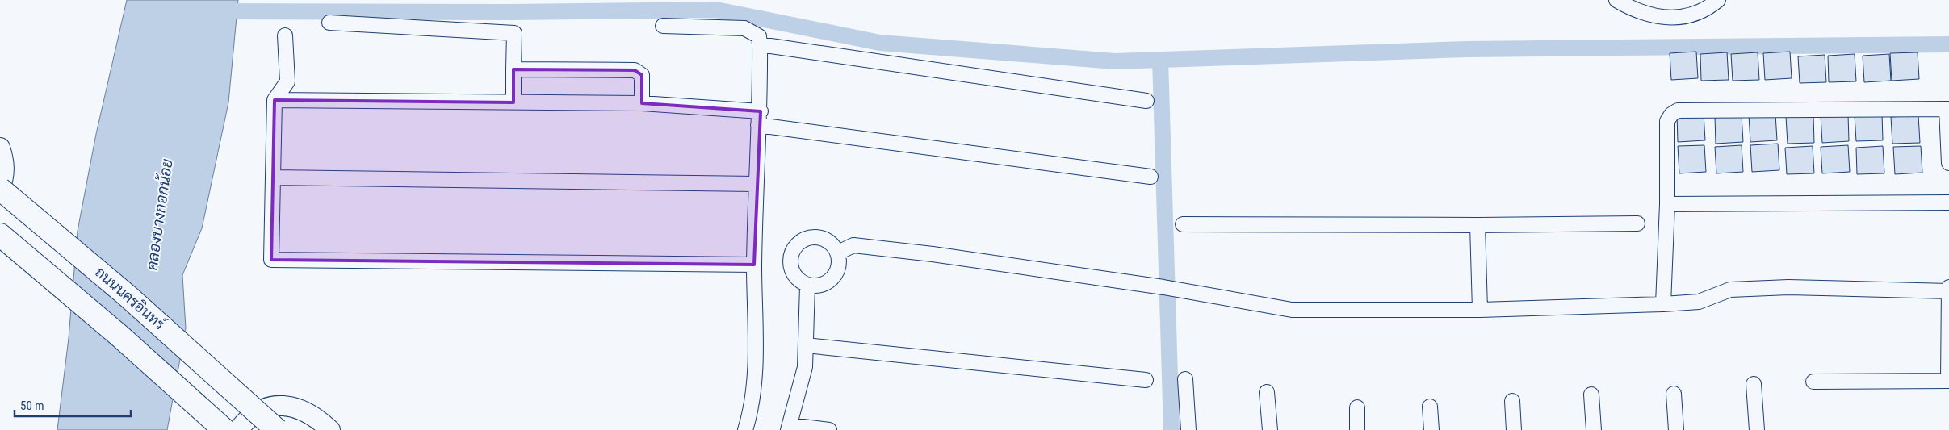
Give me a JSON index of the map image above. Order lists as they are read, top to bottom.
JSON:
{
  "streets": {
    "main road": ["ถนนนครอินทร์"]
  },
  "water": ["คลองบางกอกน้อย"],
  "scale_bar": "50 m"
}
